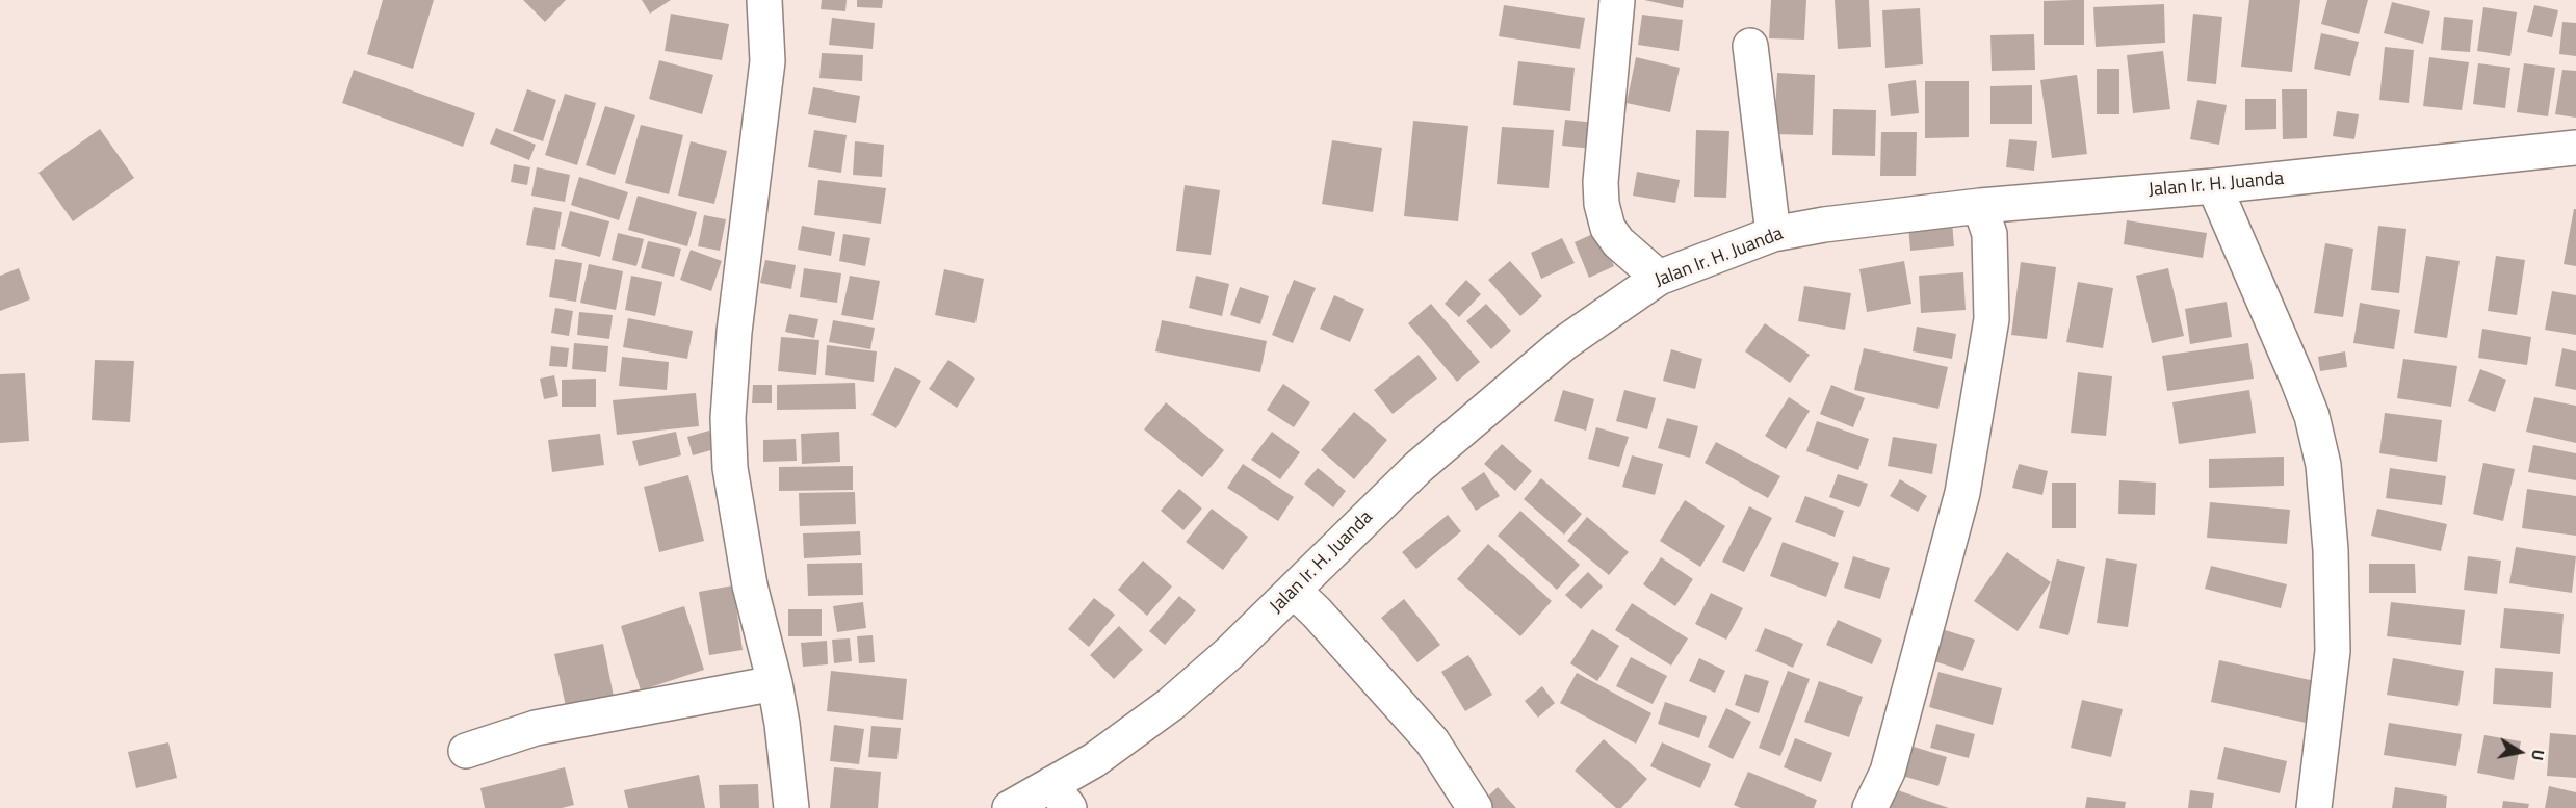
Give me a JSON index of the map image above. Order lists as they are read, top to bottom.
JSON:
{
  "streets": {
    "street": ["Jalan Ir. H. Juanda"]
  },
  "north": "right"
}
